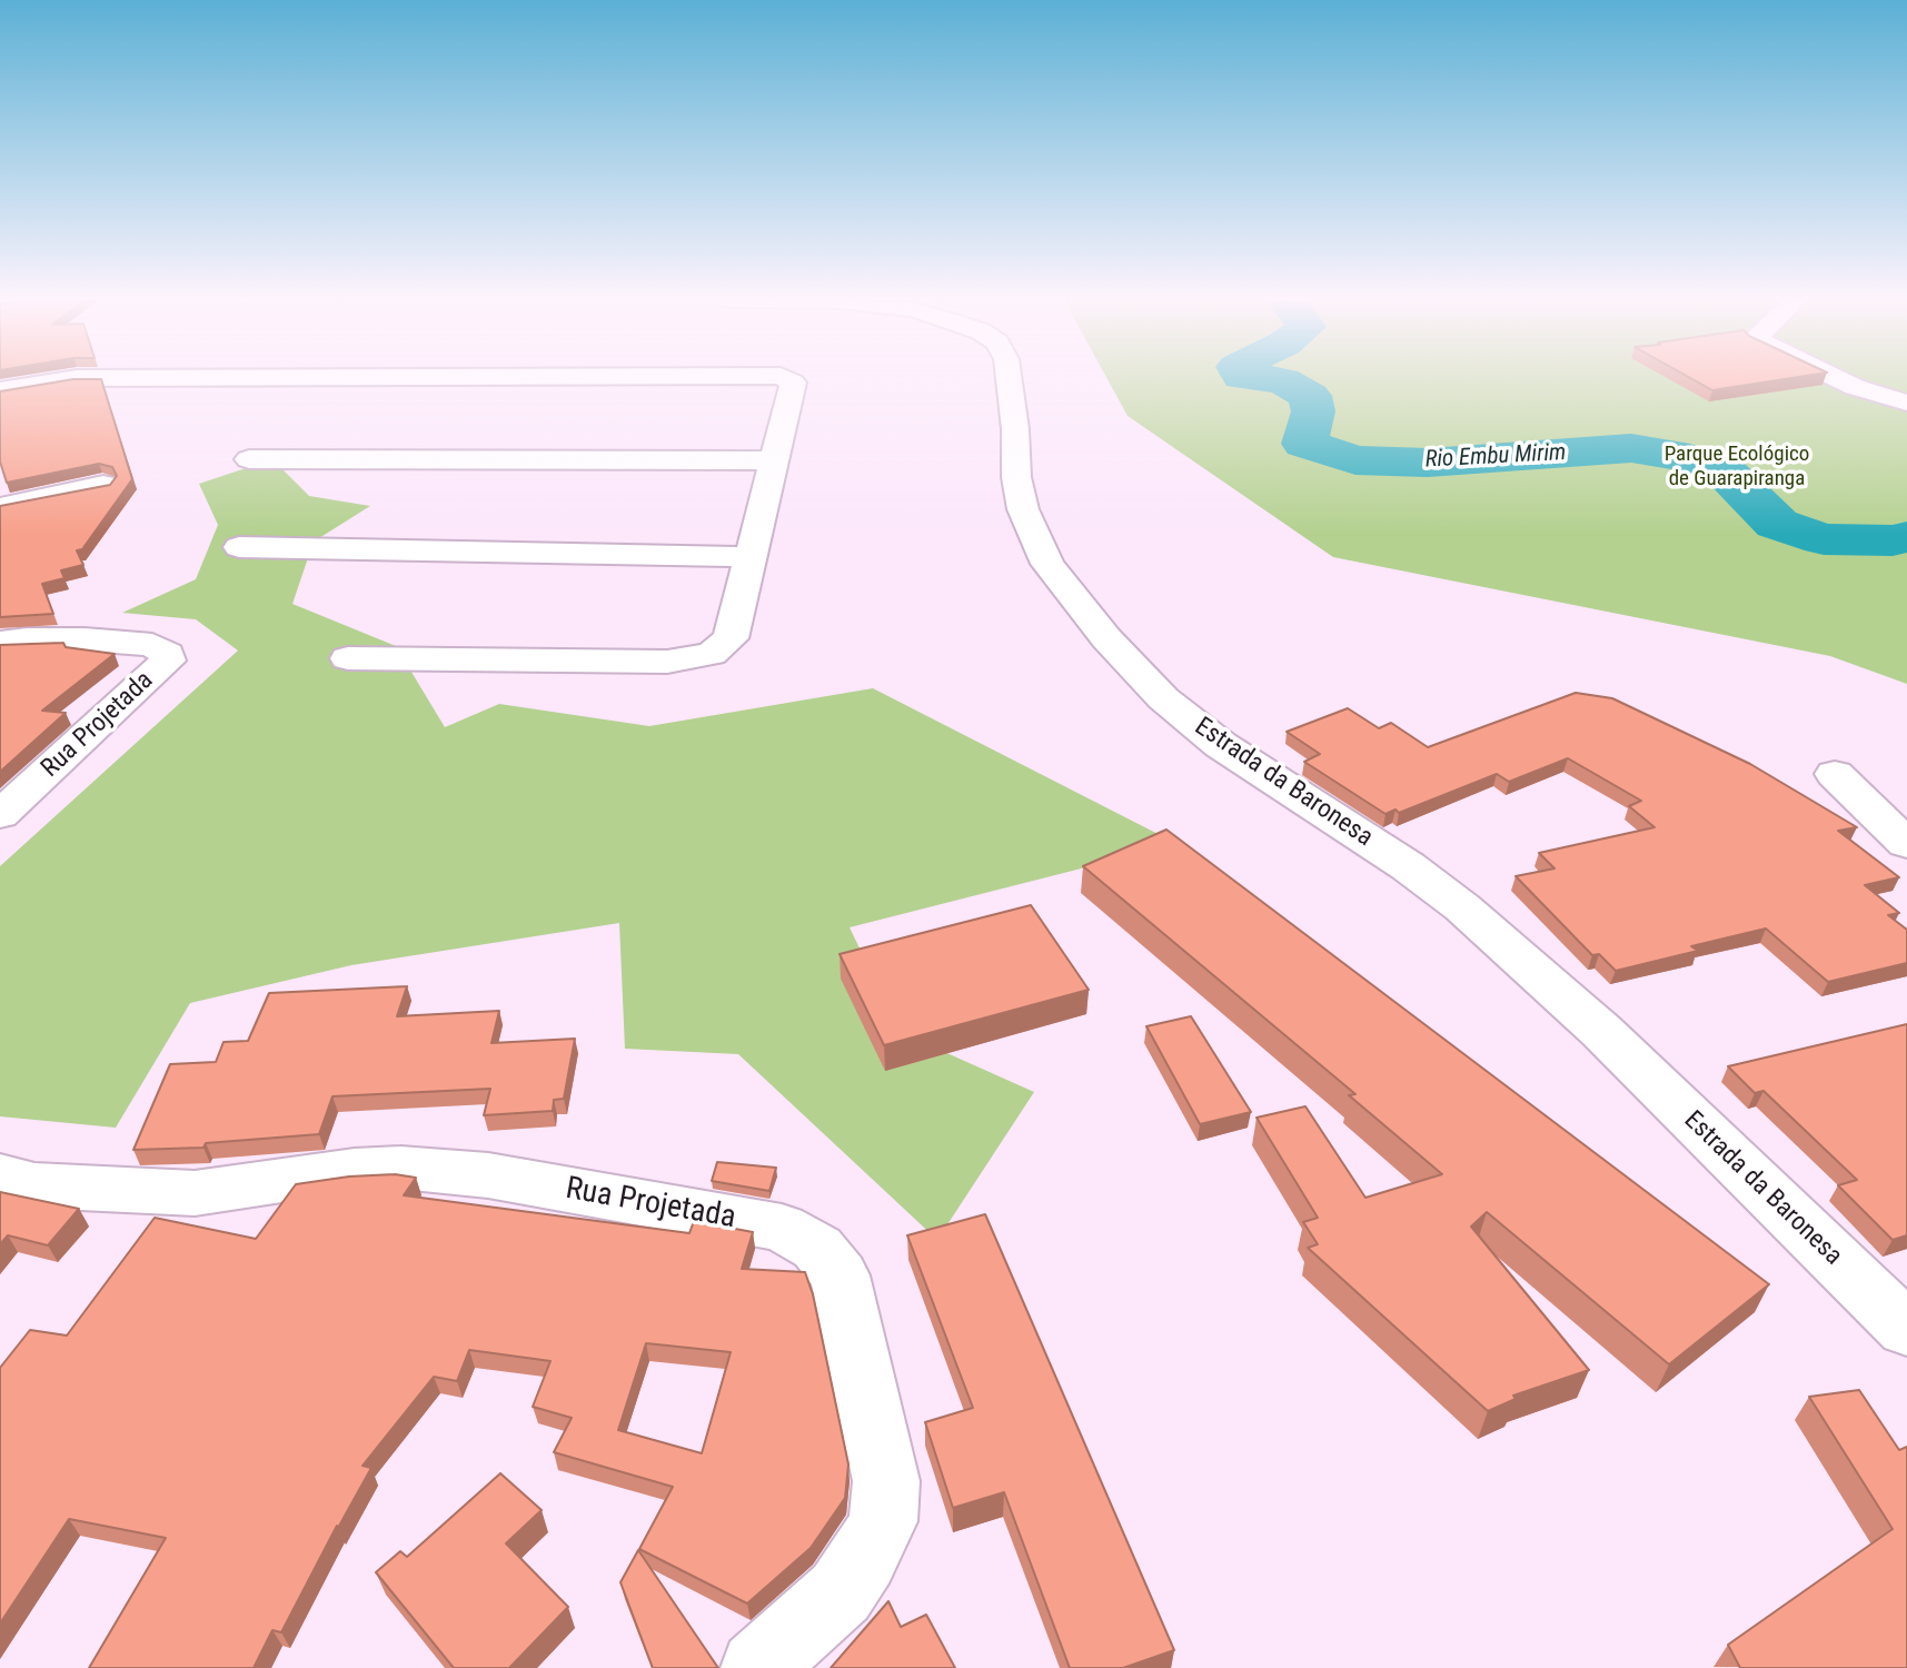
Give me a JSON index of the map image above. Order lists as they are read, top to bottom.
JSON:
{
  "streets": {
    "street": ["Rua Projetada", "Estrada da Baronesa"]
  },
  "water": ["Rio Embu Mirim"],
  "parks": ["Parque Ecológico de Guarapiranga"]
}
